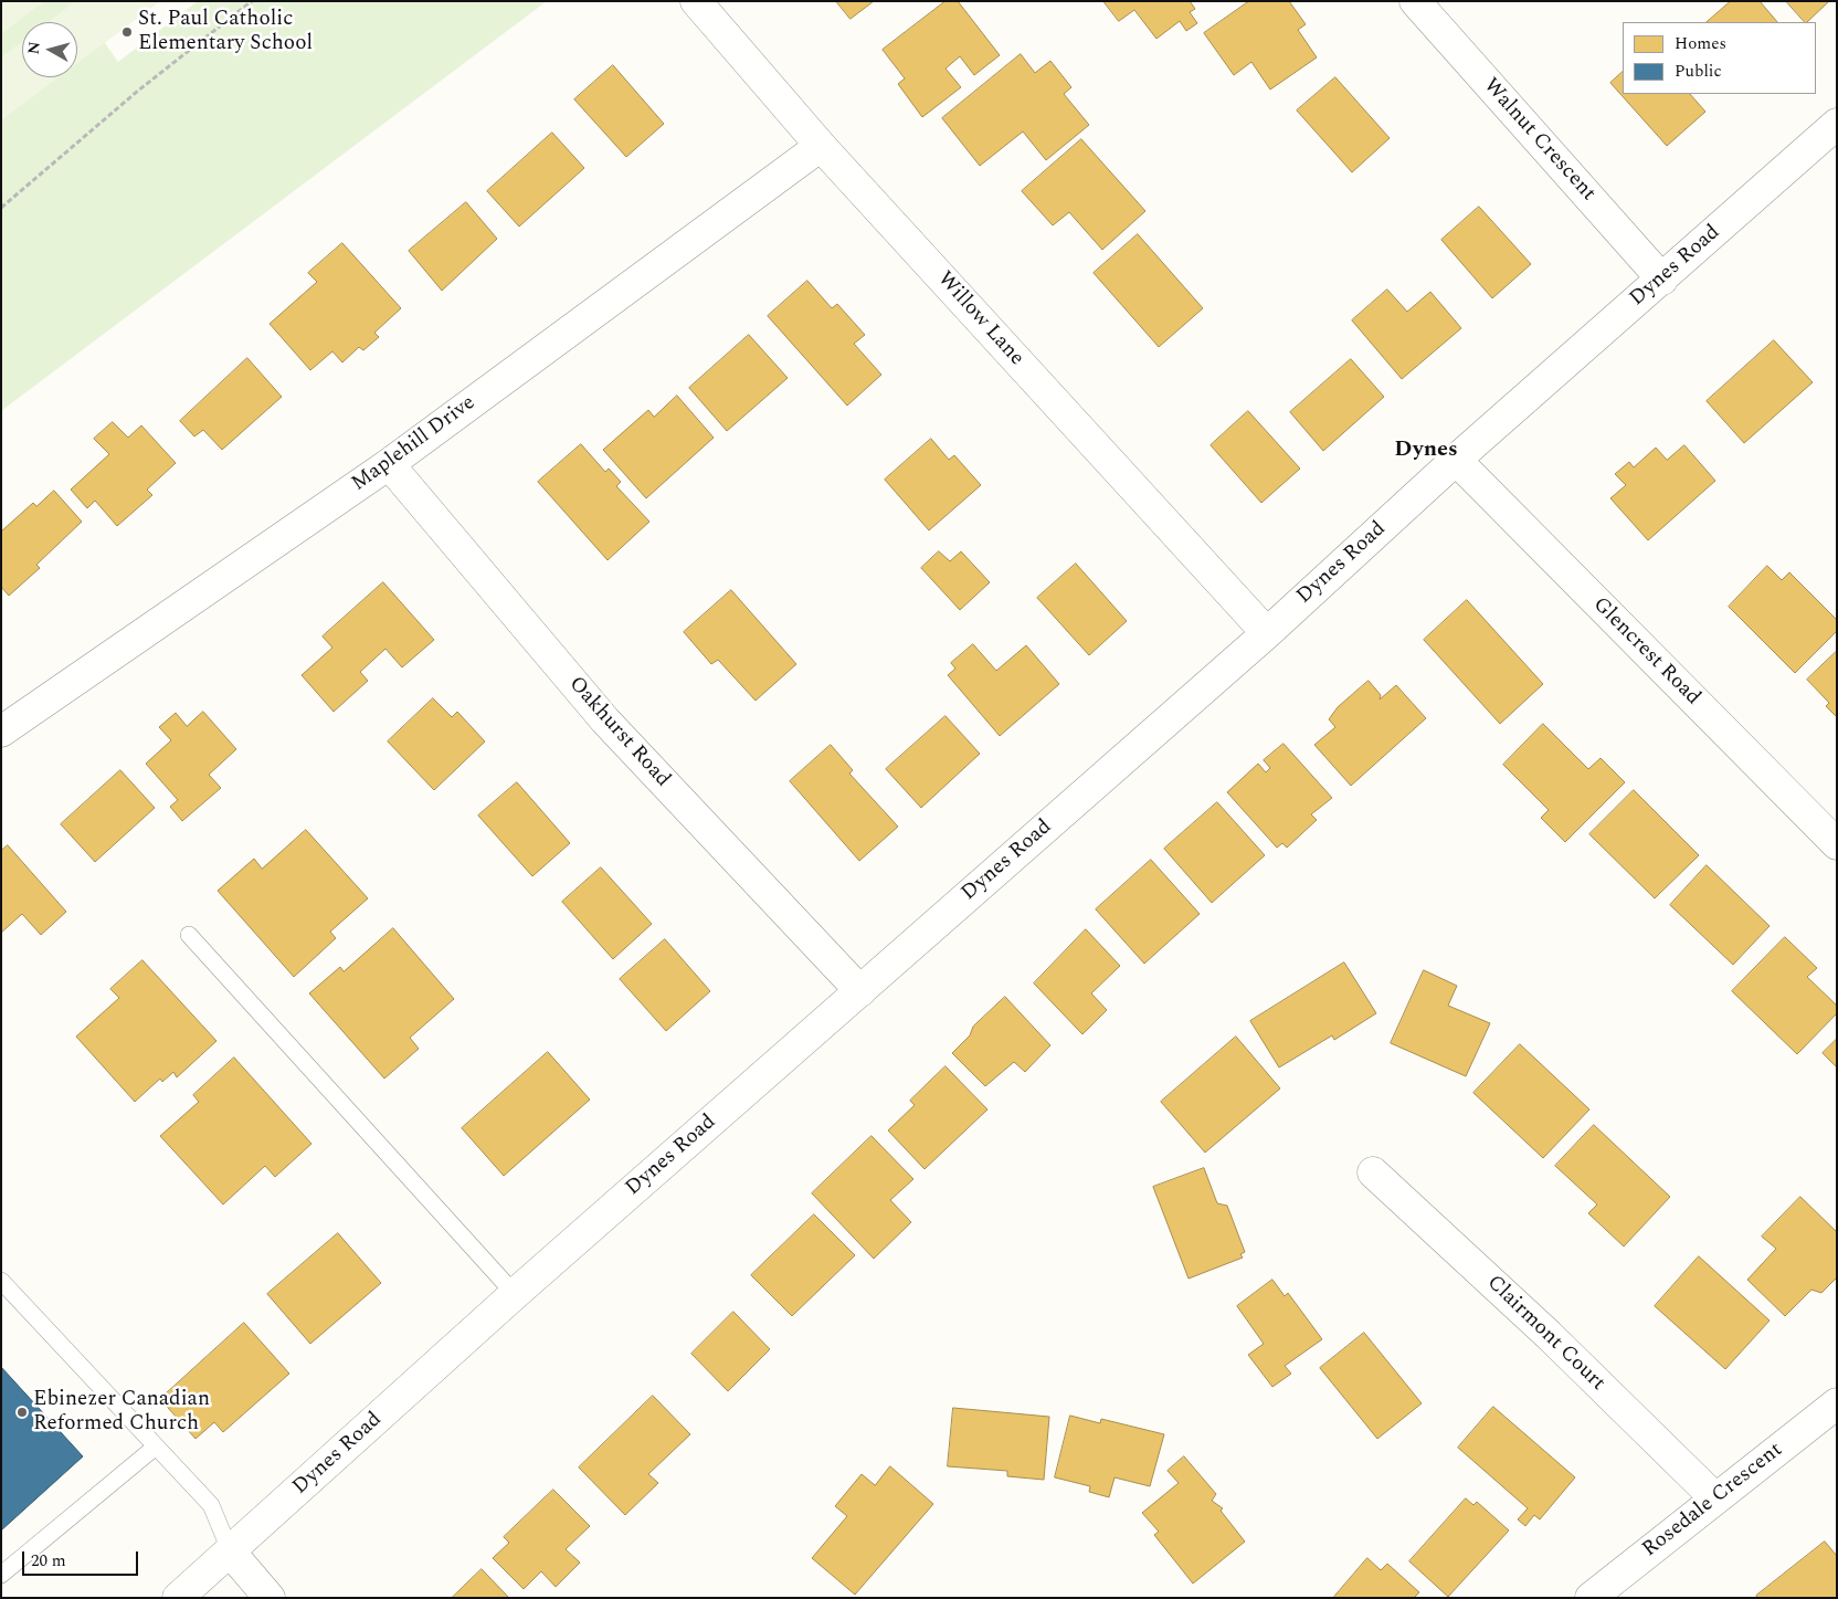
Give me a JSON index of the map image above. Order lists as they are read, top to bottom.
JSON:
{
  "streets": {
    "street": [
      "Walnut Crescent",
      "Dynes Road",
      "Willow Lane",
      "Maplehill Drive",
      "Glencrest Road",
      "Oakhurst Road",
      "Clairmont Court",
      "Rosedale Crescent"
    ]
  },
  "crossings": [
    ["Walnut Crescent", "Dynes Road"],
    ["Dynes Road", "Willow Lane"],
    ["Dynes Road", "Glencrest Road"],
    ["Dynes Road", "Oakhurst Road"],
    ["Willow Lane", "Maplehill Drive"],
    ["Maplehill Drive", "Oakhurst Road"],
    ["Clairmont Court", "Rosedale Crescent"]
  ],
  "districts": ["Dynes"],
  "places": ["St. Paul Catholic Elementary School", "Ebinezer Canadian Reformed Church"],
  "legend": ["Homes", "Public"],
  "scale_bar": "20 m",
  "north": "left"
}
